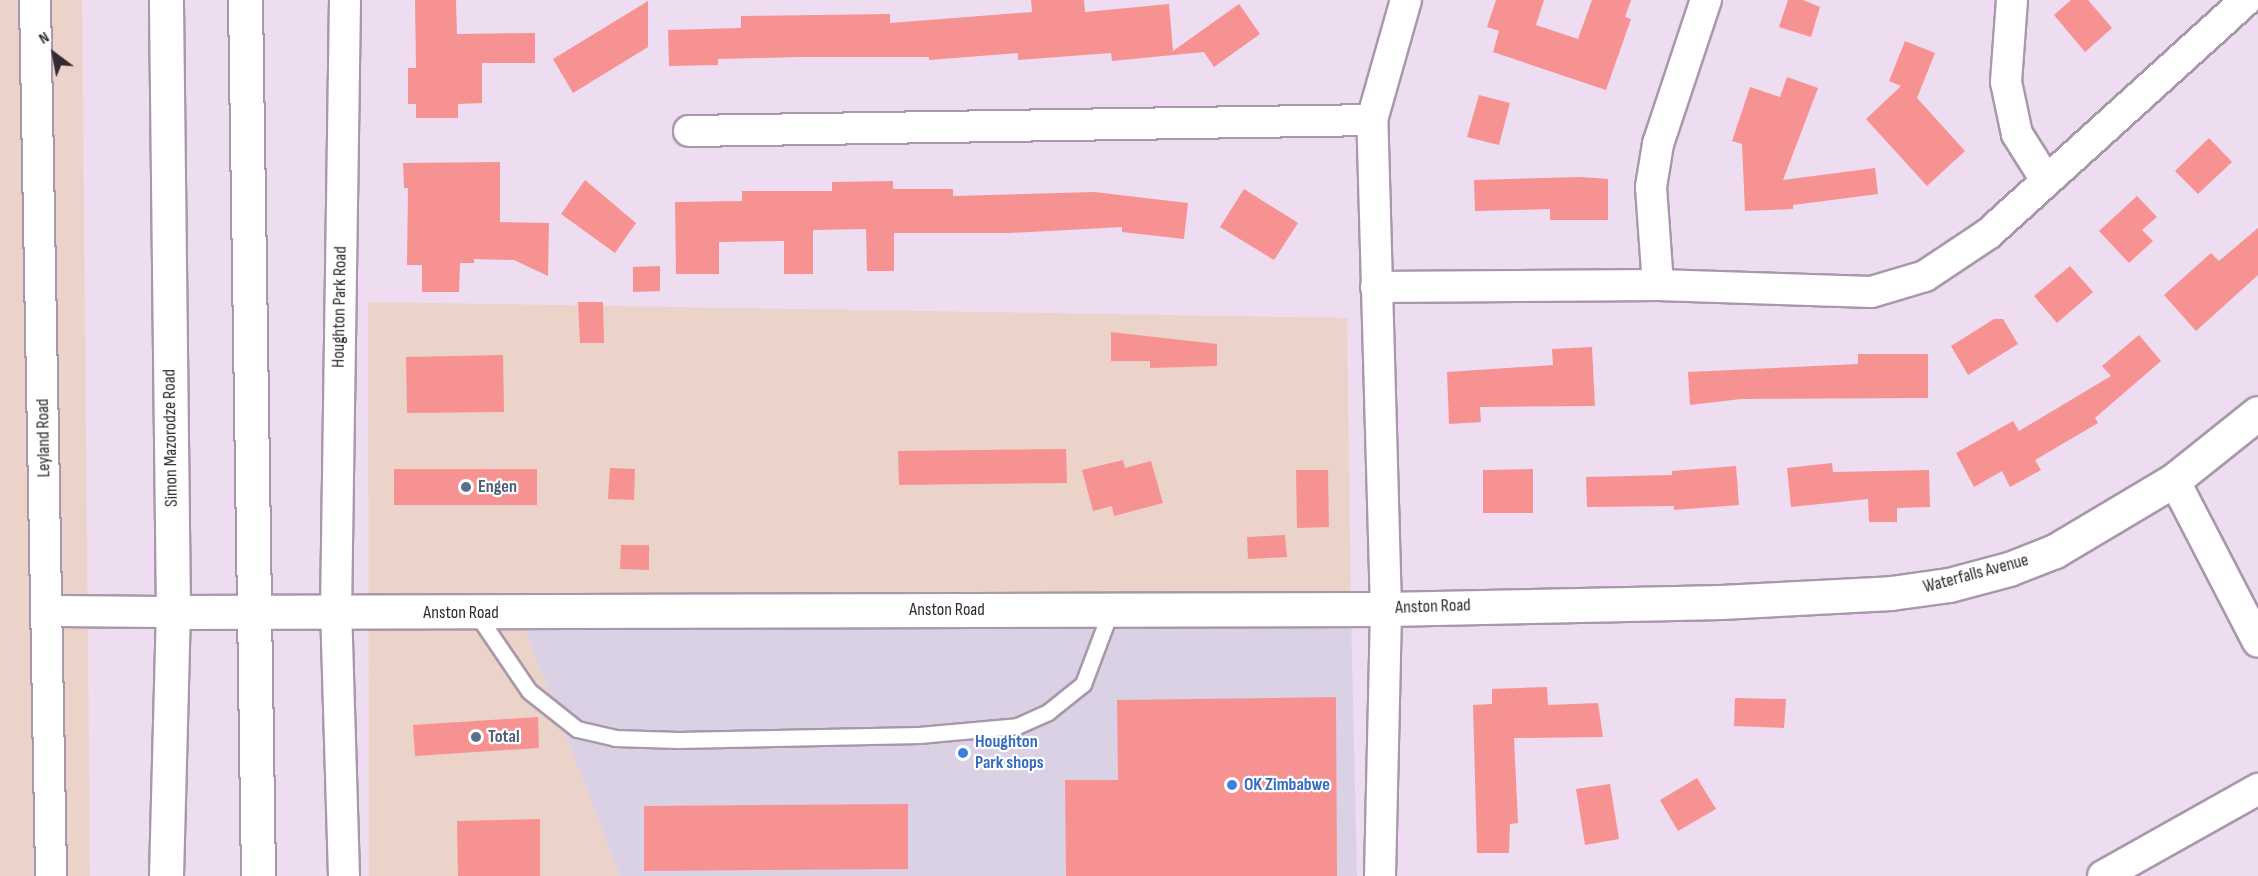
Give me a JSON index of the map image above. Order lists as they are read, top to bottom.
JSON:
{
  "streets": {
    "main road": ["Simon Mazorodze Road", "Waterfalls Avenue", "Anston Road"],
    "street": ["Houghton Park Road", "Leyland Road"]
  },
  "crossings": [
    ["Houghton Park Road", "Anston Road"],
    ["Simon Mazorodze Road", "Anston Road"],
    ["Waterfalls Avenue", "Anston Road"]
  ],
  "places": [
    "Engen",
    "Total",
    "Houghton Park shops",
    "OK Zimbabwe"
  ],
  "north": "top left"
}
